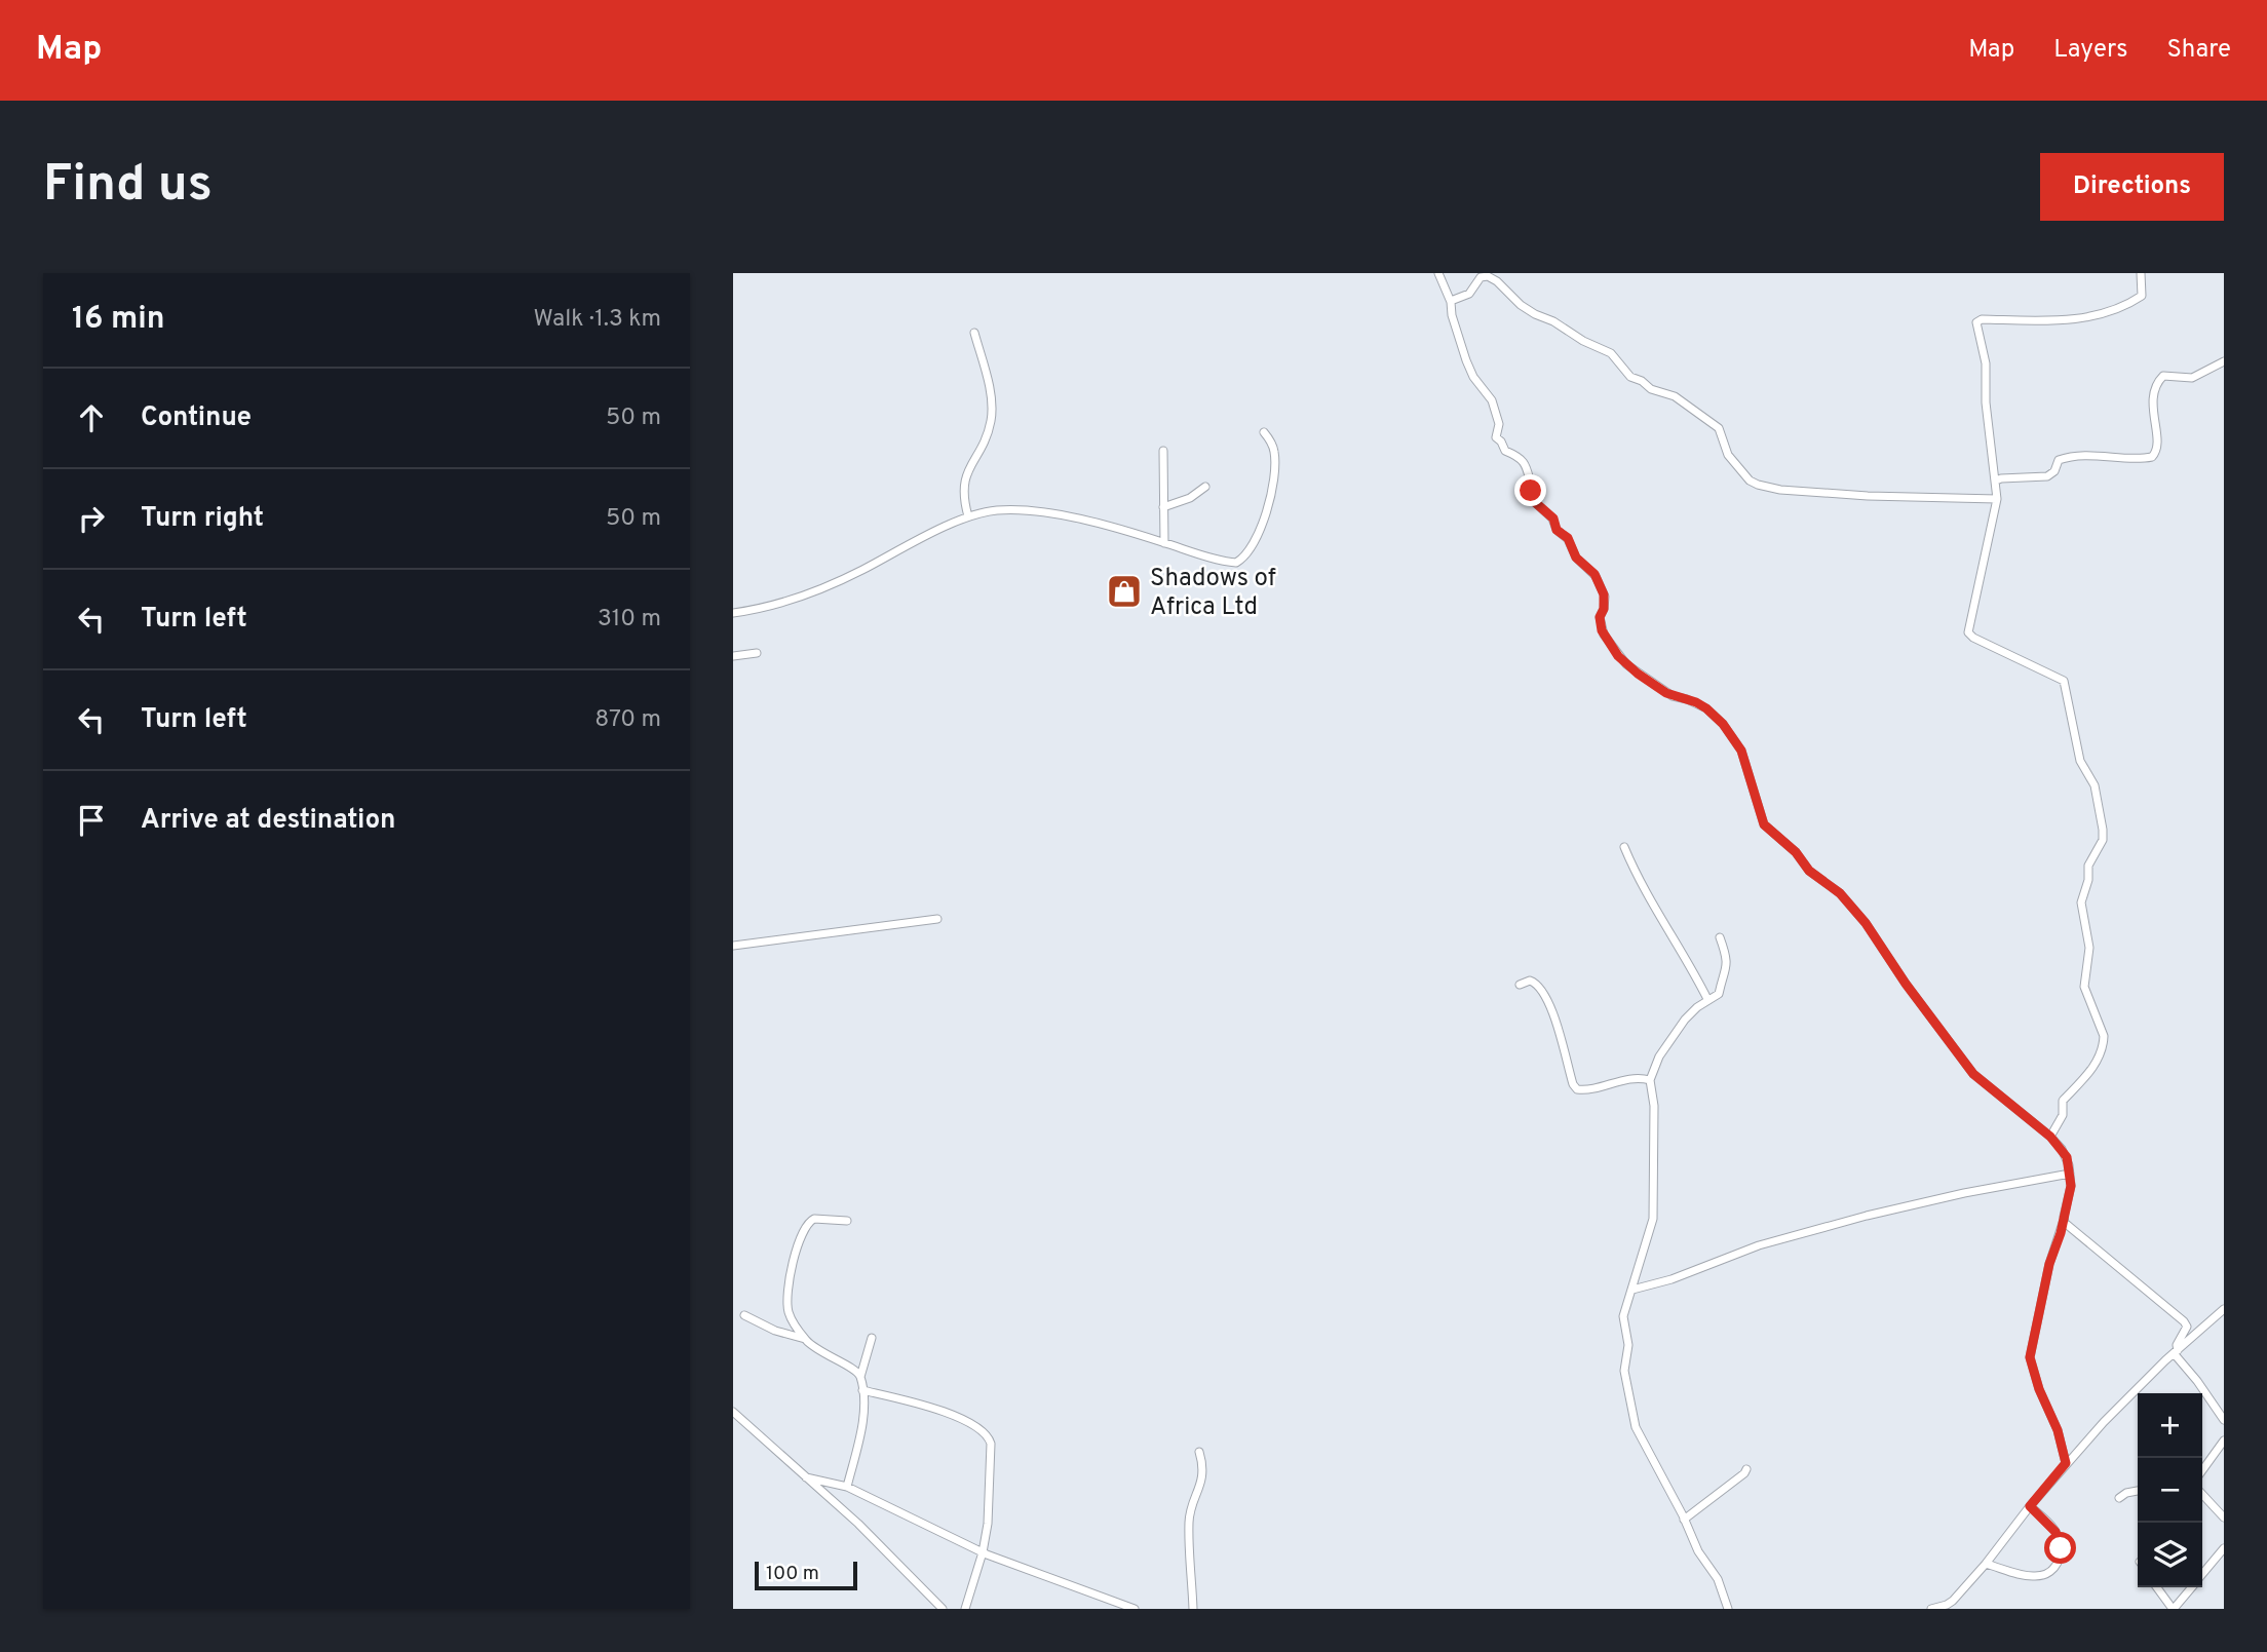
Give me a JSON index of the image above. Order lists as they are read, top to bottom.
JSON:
{
  "places": {
    "shop": ["Shadows of Africa Ltd"]
  },
  "scale_bar": "100 m",
  "page": {
    "header": "Map",
    "nav": ["Map", "Layers", "Share"],
    "buttons": "Directions",
    "title": "Find us",
    "heading": ["16 min", "Walk · 1.3 km"],
    "list": [
      ["Continue", "50 m"],
      ["Turn right", "50 m"],
      ["Turn left", "310 m"],
      ["Turn left", "870 m"],
      "Arrive at destination"
    ],
    "map_buttons": ["+", "−"],
    "scale": "100 m"
  }
}
